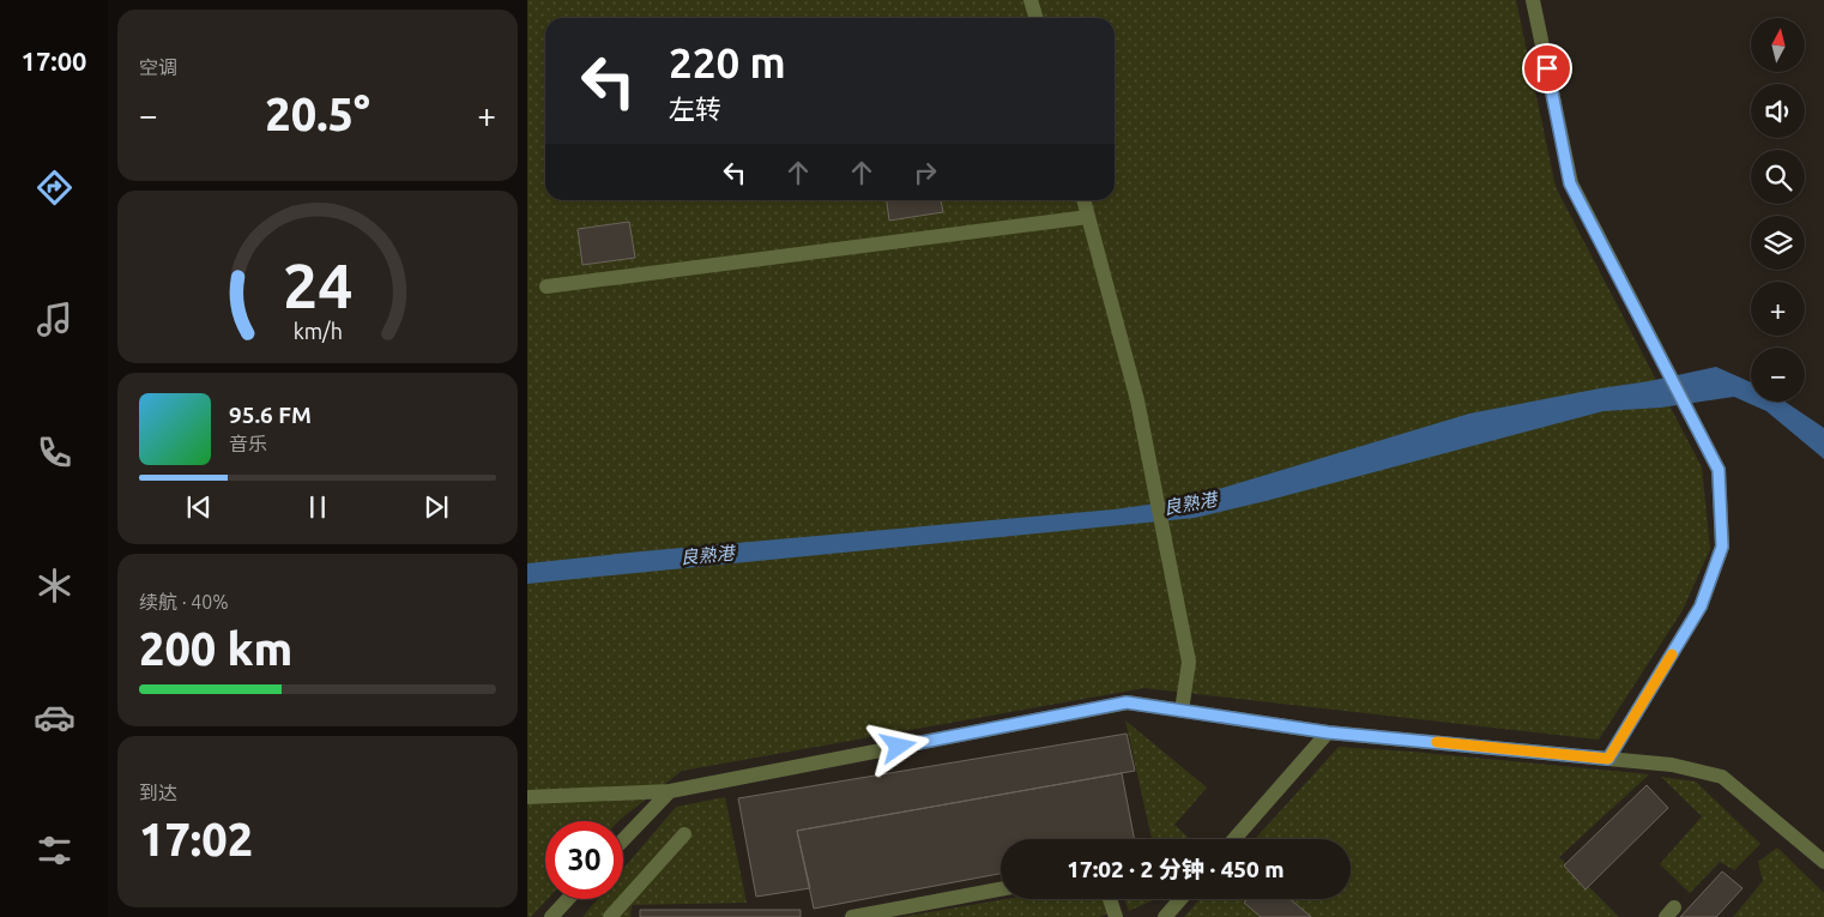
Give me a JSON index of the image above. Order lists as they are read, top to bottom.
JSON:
{
  "water": ["良熟港"],
  "north": "top",
  "page": {
    "tabs": "17:00",
    "tile": [
      "空调",
      ["续航 · 40%", "200 km"],
      ["到达", "17:02"]
    ],
    "map_buttons": ["+", "−"],
    "turn": ["220 m", "左转"],
    "heat": ["−", "20.5°", "+"],
    "song": ["95.6 FM", "音乐"],
    "limit": "30",
    "trip": "17:02 · 2 分钟 · 450 m",
    "gauge": ["24", "km/h"]
  }
}
